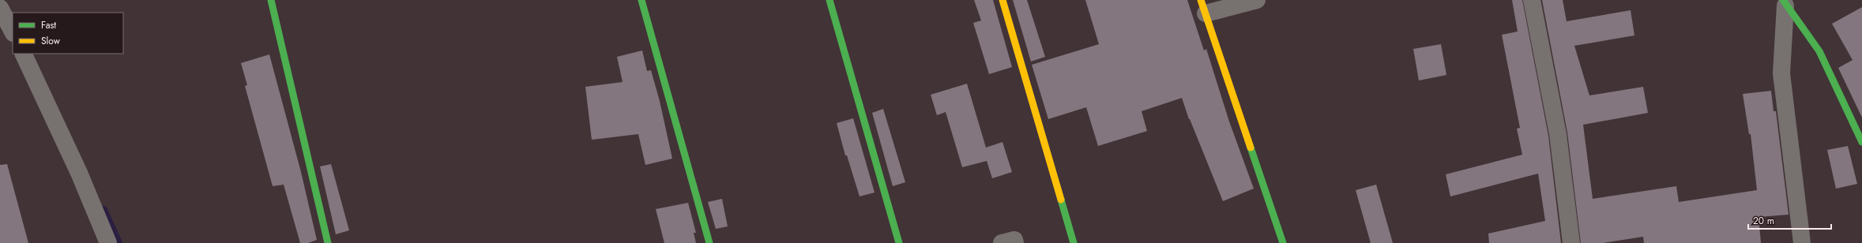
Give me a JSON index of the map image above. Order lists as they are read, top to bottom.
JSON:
{
  "legend": ["Fast", "Slow"],
  "scale_bar": "20 m"
}
